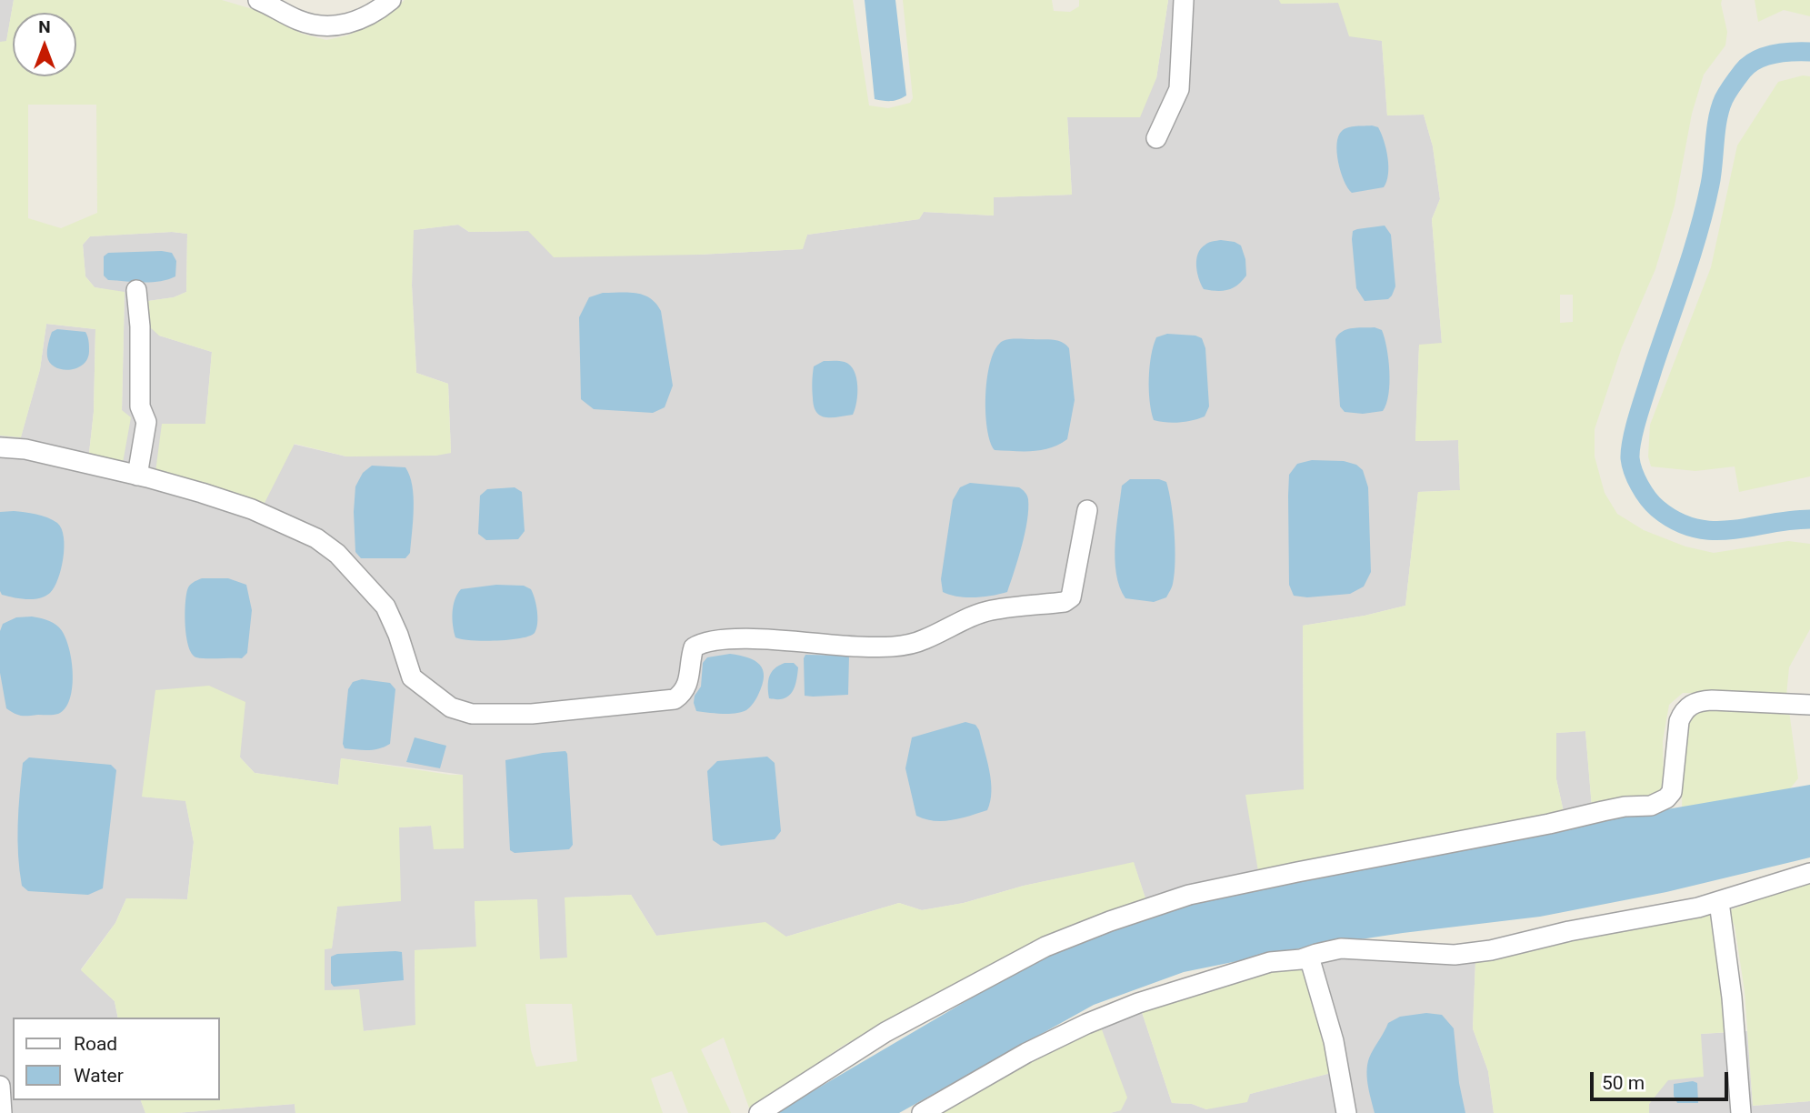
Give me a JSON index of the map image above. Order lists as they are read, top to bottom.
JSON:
{
  "legend": ["Road", "Water"],
  "scale_bar": "50 m",
  "north": "top"
}
